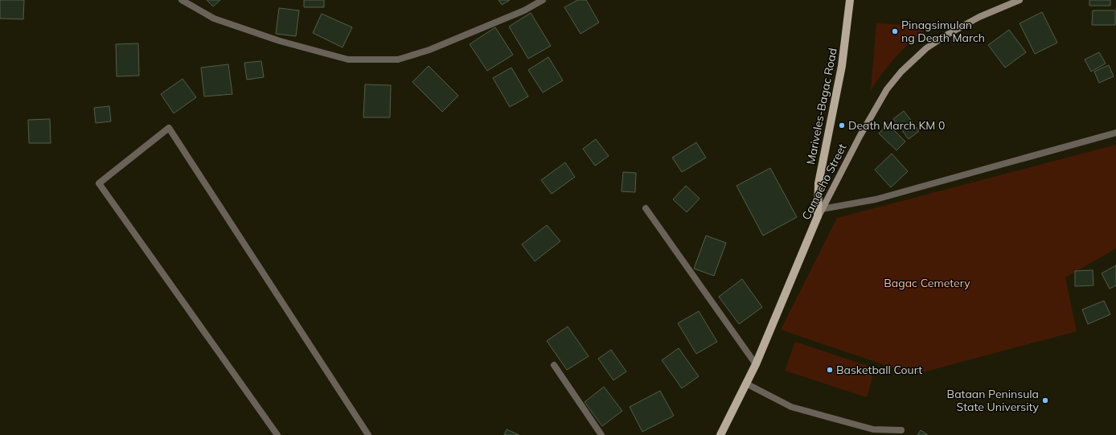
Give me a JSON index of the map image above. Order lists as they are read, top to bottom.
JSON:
{
  "streets": {
    "main road": ["Mariveles-Bagac Road", "Camacho Street"]
  },
  "crossings": [
    ["Mariveles-Bagac Road", "Camacho Street"]
  ],
  "parks": ["Bagac Cemetery"],
  "places": [
    "Pinagsimulan ng Death March",
    "Death March KM 0",
    "Basketball Court",
    "Bataan Peninsula State University"
  ]
}
